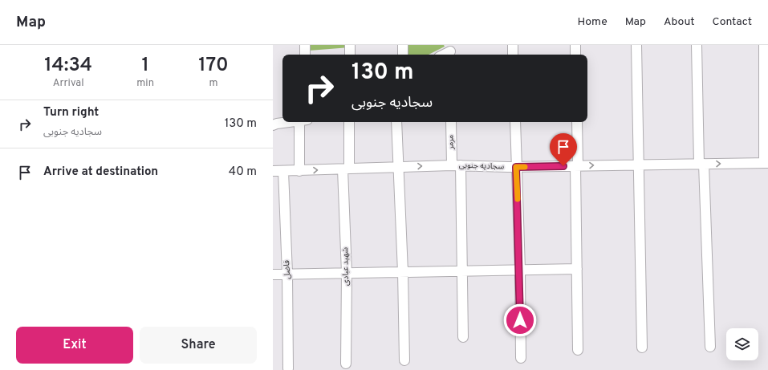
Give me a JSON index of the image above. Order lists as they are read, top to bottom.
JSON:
{
  "streets": {
    "street": [
      "مرمر",
      "سجادیه جنوبی",
      "شهید عبادی",
      "فاضل"
    ]
  },
  "crossings": [
    ["مرمر", "سجادیه جنوبی"],
    ["سجادیه جنوبی", "شهید عبادی"],
    ["سجادیه جنوبی", "فاضل"]
  ],
  "one_way": ["سجادیه جنوبی"],
  "page": {
    "header": "Map",
    "nav": [
      "Home",
      "Map",
      "About",
      "Contact"
    ],
    "eta": [
      "14:34",
      "Arrival",
      "1",
      "min",
      "170",
      "m"
    ],
    "turn": ["130 m", "سجادیه جنوبی"],
    "list": [
      {
        "name": "Turn right",
        "note": "سجادیه جنوبی",
        "value": "130 m"
      },
      {
        "name": "Arrive at destination",
        "value": "40 m"
      }
    ],
    "buttons": ["Exit", "Share"]
  }
}
